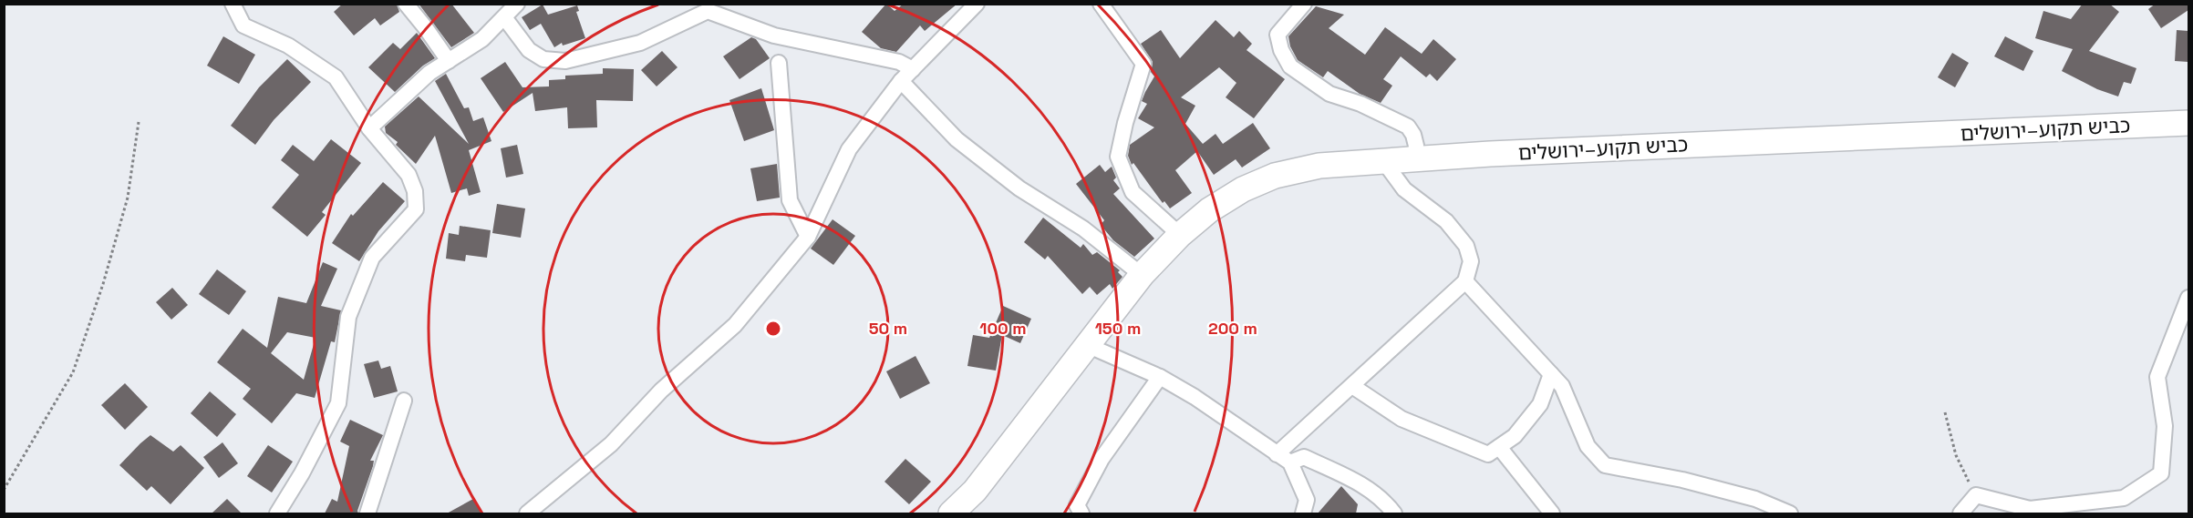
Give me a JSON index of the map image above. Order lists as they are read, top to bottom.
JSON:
{
  "streets": {
    "main road": ["כביש תקוע–ירושלים"]
  },
  "rings": [
    "50 m",
    "100 m",
    "150 m",
    "200 m"
  ]
}
